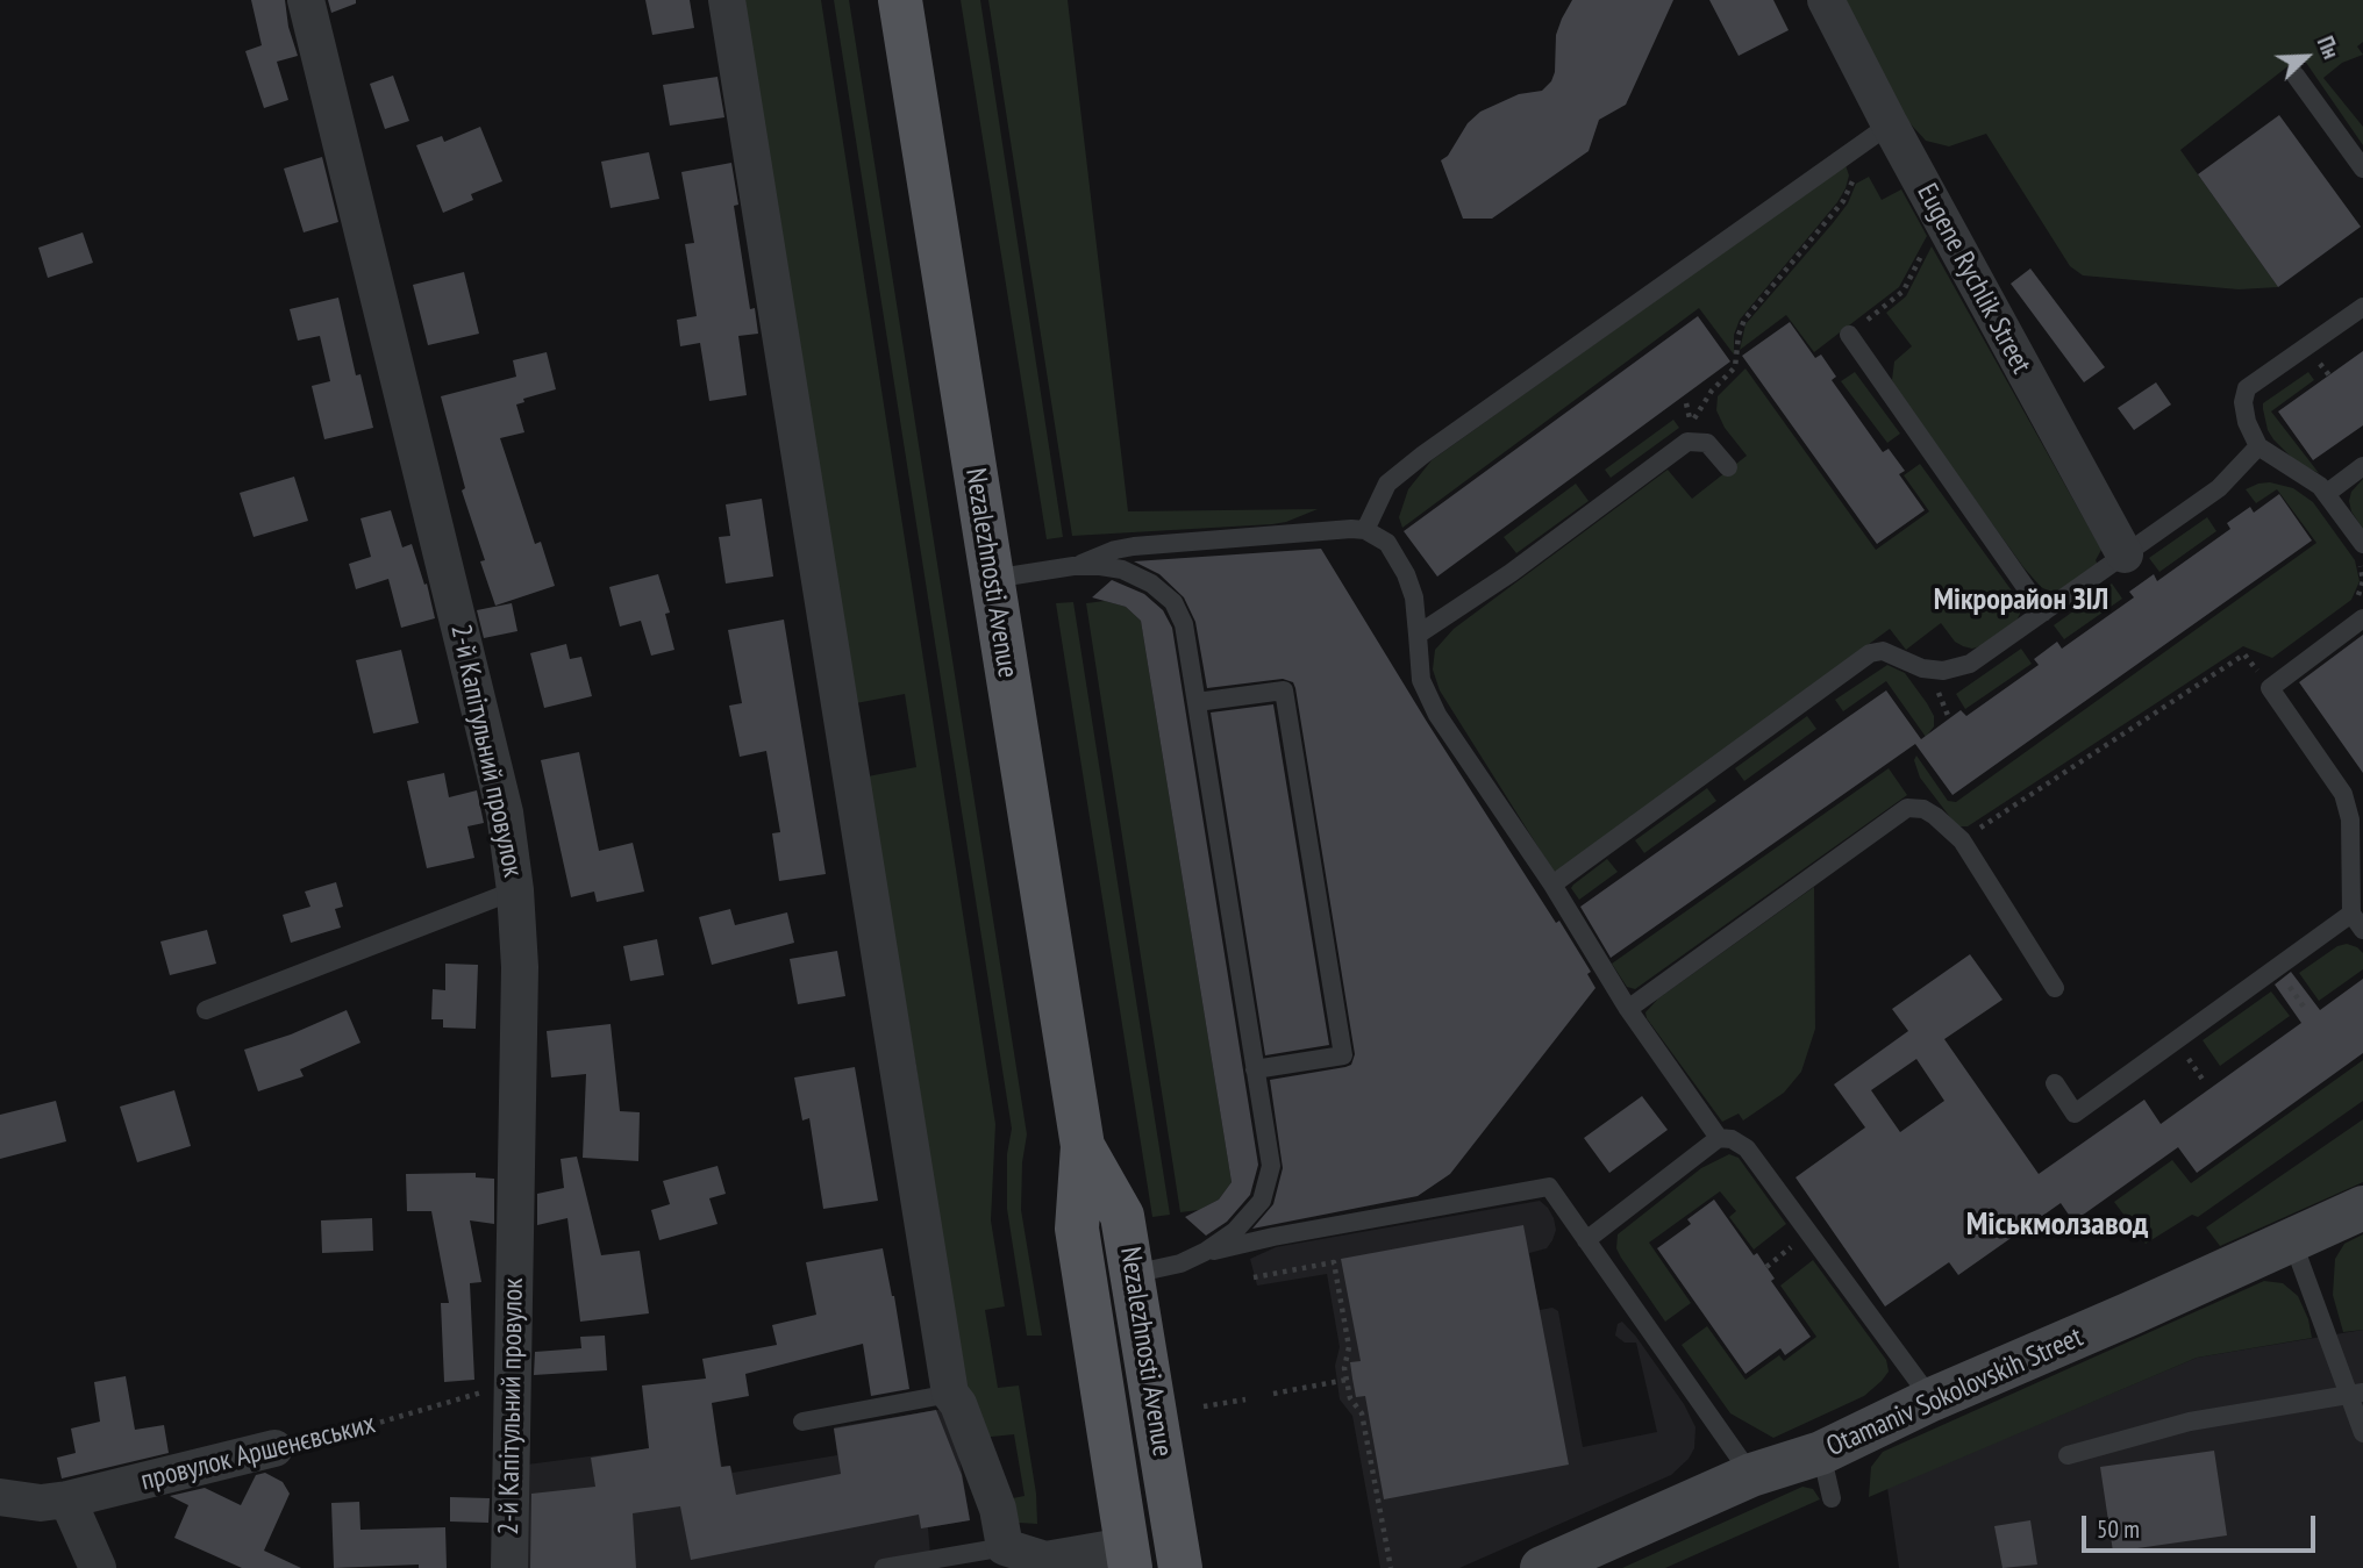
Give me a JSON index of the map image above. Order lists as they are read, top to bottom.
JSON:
{
  "streets": {
    "main road": ["Nezalezhnosti Avenue"],
    "street": [
      "Eugene Rychlik Street",
      "2-й Капітульний провулок",
      "Otamaniv Sokolovskih Street",
      "провулок Аршенєвських"
    ]
  },
  "crossings": [
    ["2-й Капітульний провулок", "провулок Аршенєвських"]
  ],
  "districts": ["Мікрорайон ЗІЛ", "Міськмолзавод"],
  "scale_bar": "50 m",
  "north": "top right"
}
